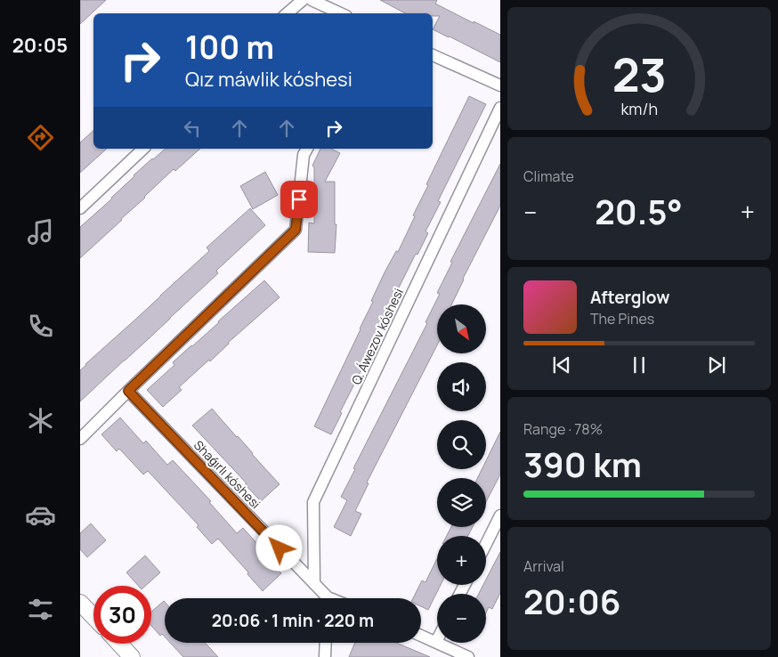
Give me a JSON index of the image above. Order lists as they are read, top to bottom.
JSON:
{
  "streets": {
    "street": ["Q. Áwezov kóshesi", "Shaǵırlı kóshesi"]
  },
  "crossings": [
    ["Q. Áwezov kóshesi", "Shaǵırlı kóshesi"]
  ],
  "north": "bottom right",
  "page": {
    "tabs": "20:05",
    "turn": ["100 m", "Qız máwlik kóshesi"],
    "tile": [
      "Climate",
      ["Range · 78%", "390 km"],
      ["Arrival", "20:06"]
    ],
    "heat": ["−", "20.5°", "+"],
    "song": ["Afterglow", "The Pines"],
    "map_buttons": ["+", "−"],
    "limit": "30",
    "trip": "20:06 · 1 min · 220 m",
    "gauge": ["23", "km/h"]
  }
}
